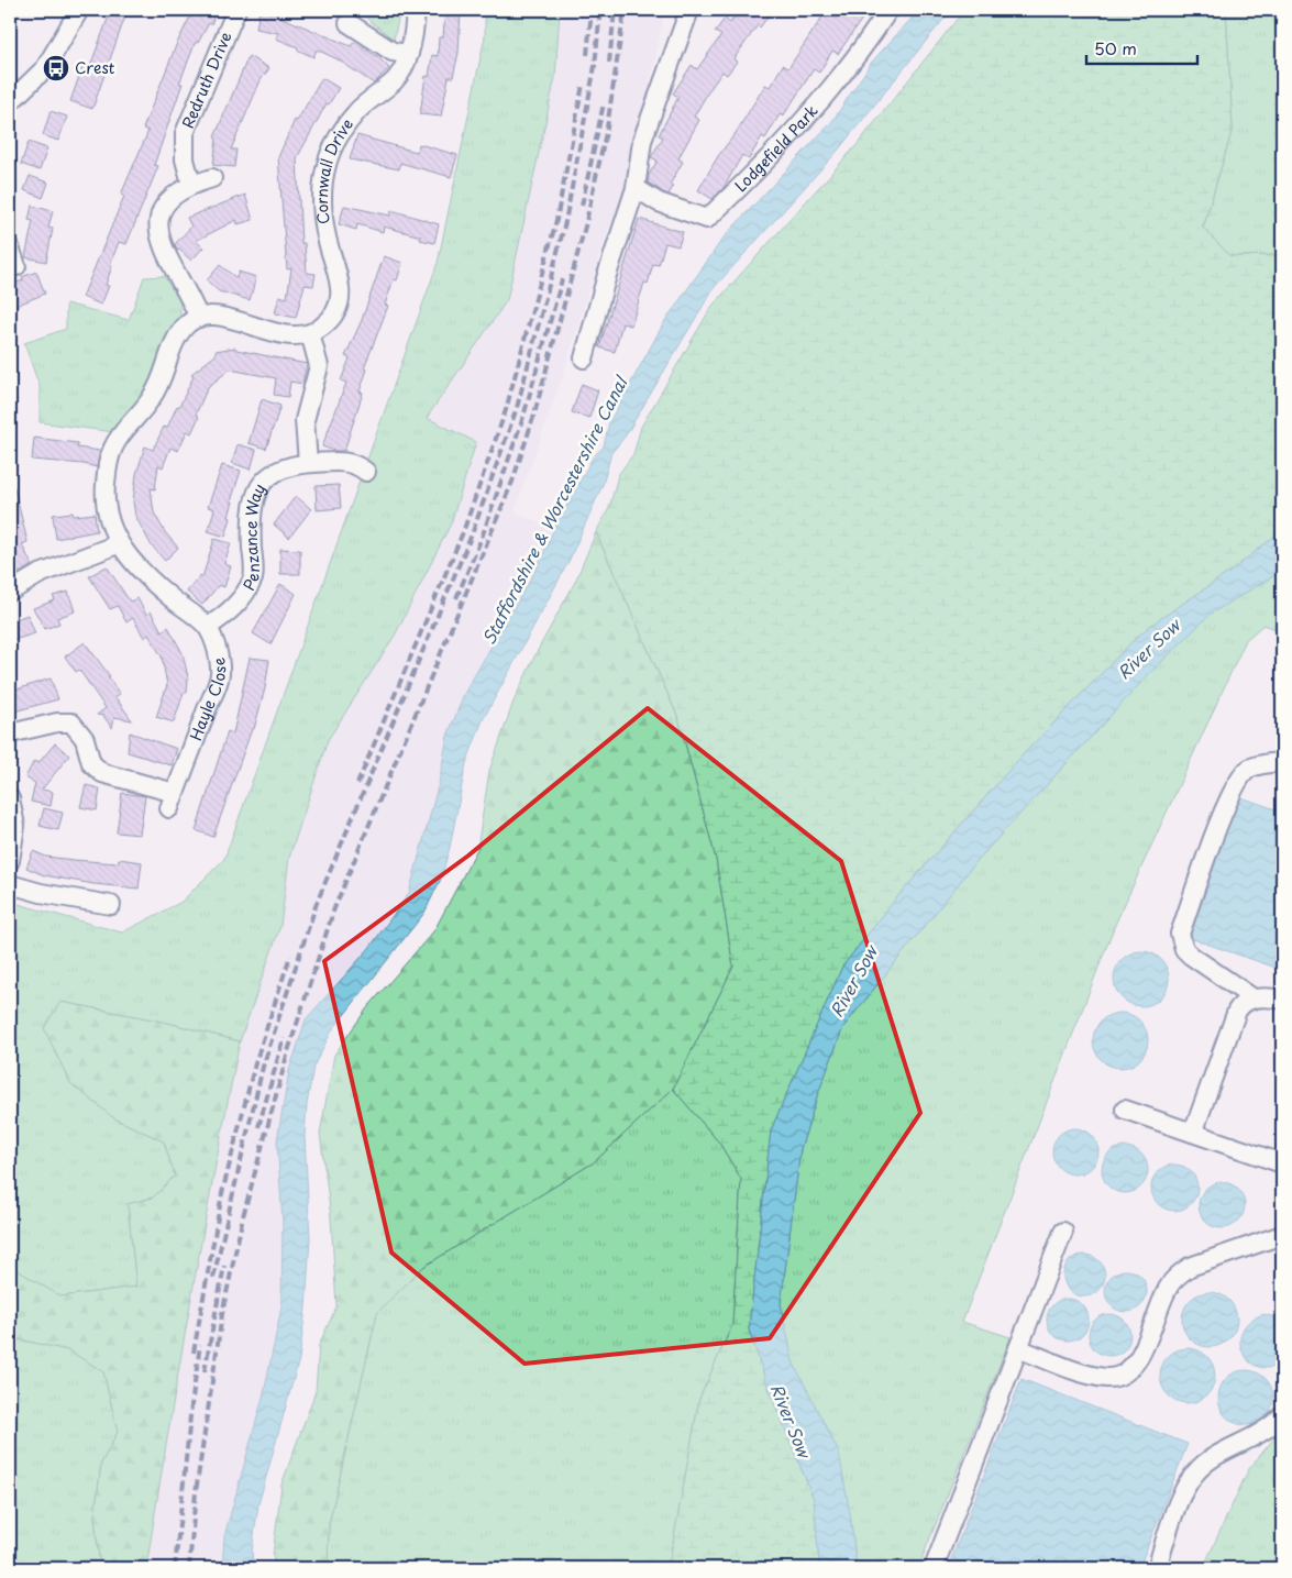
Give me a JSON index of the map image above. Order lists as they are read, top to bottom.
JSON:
{
  "streets": {
    "street": [
      "Redruth Drive",
      "Lodgefield Park",
      "Cornwall Drive",
      "Penzance Way",
      "Hayle Close"
    ]
  },
  "crossings": [
    ["Penzance Way", "Hayle Close"]
  ],
  "water": ["Staffordshire & Worcestershire Canal", "River Sow"],
  "places": {
    "bus stop": ["Crest"]
  },
  "scale_bar": "50 m"
}
